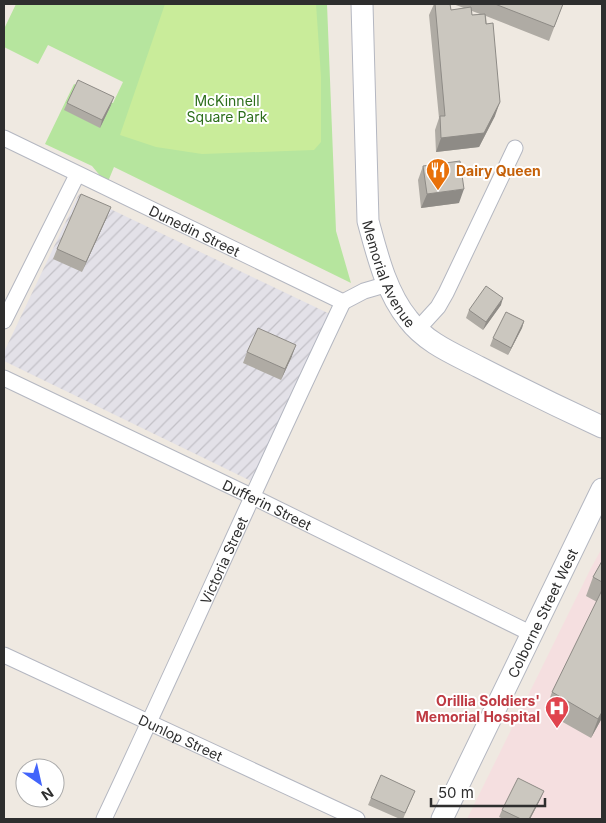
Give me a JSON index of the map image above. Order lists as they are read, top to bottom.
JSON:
{
  "streets": {
    "main road": ["Memorial Avenue", "Colborne Street West"],
    "street": [
      "Dunedin Street",
      "Dufferin Street",
      "Victoria Street",
      "Dunlop Street"
    ]
  },
  "crossings": [
    ["Dunedin Street", "Victoria Street"],
    ["Dufferin Street", "Victoria Street"],
    ["Dufferin Street", "Colborne Street West"],
    ["Victoria Street", "Dunlop Street"]
  ],
  "parks": ["McKinnell Square Park"],
  "places": {
    "restaurant": ["Dairy Queen"],
    "hospital": ["Orillia Soldiers' Memorial Hospital"]
  },
  "scale_bar": "50 m",
  "north": "bottom right"
}
